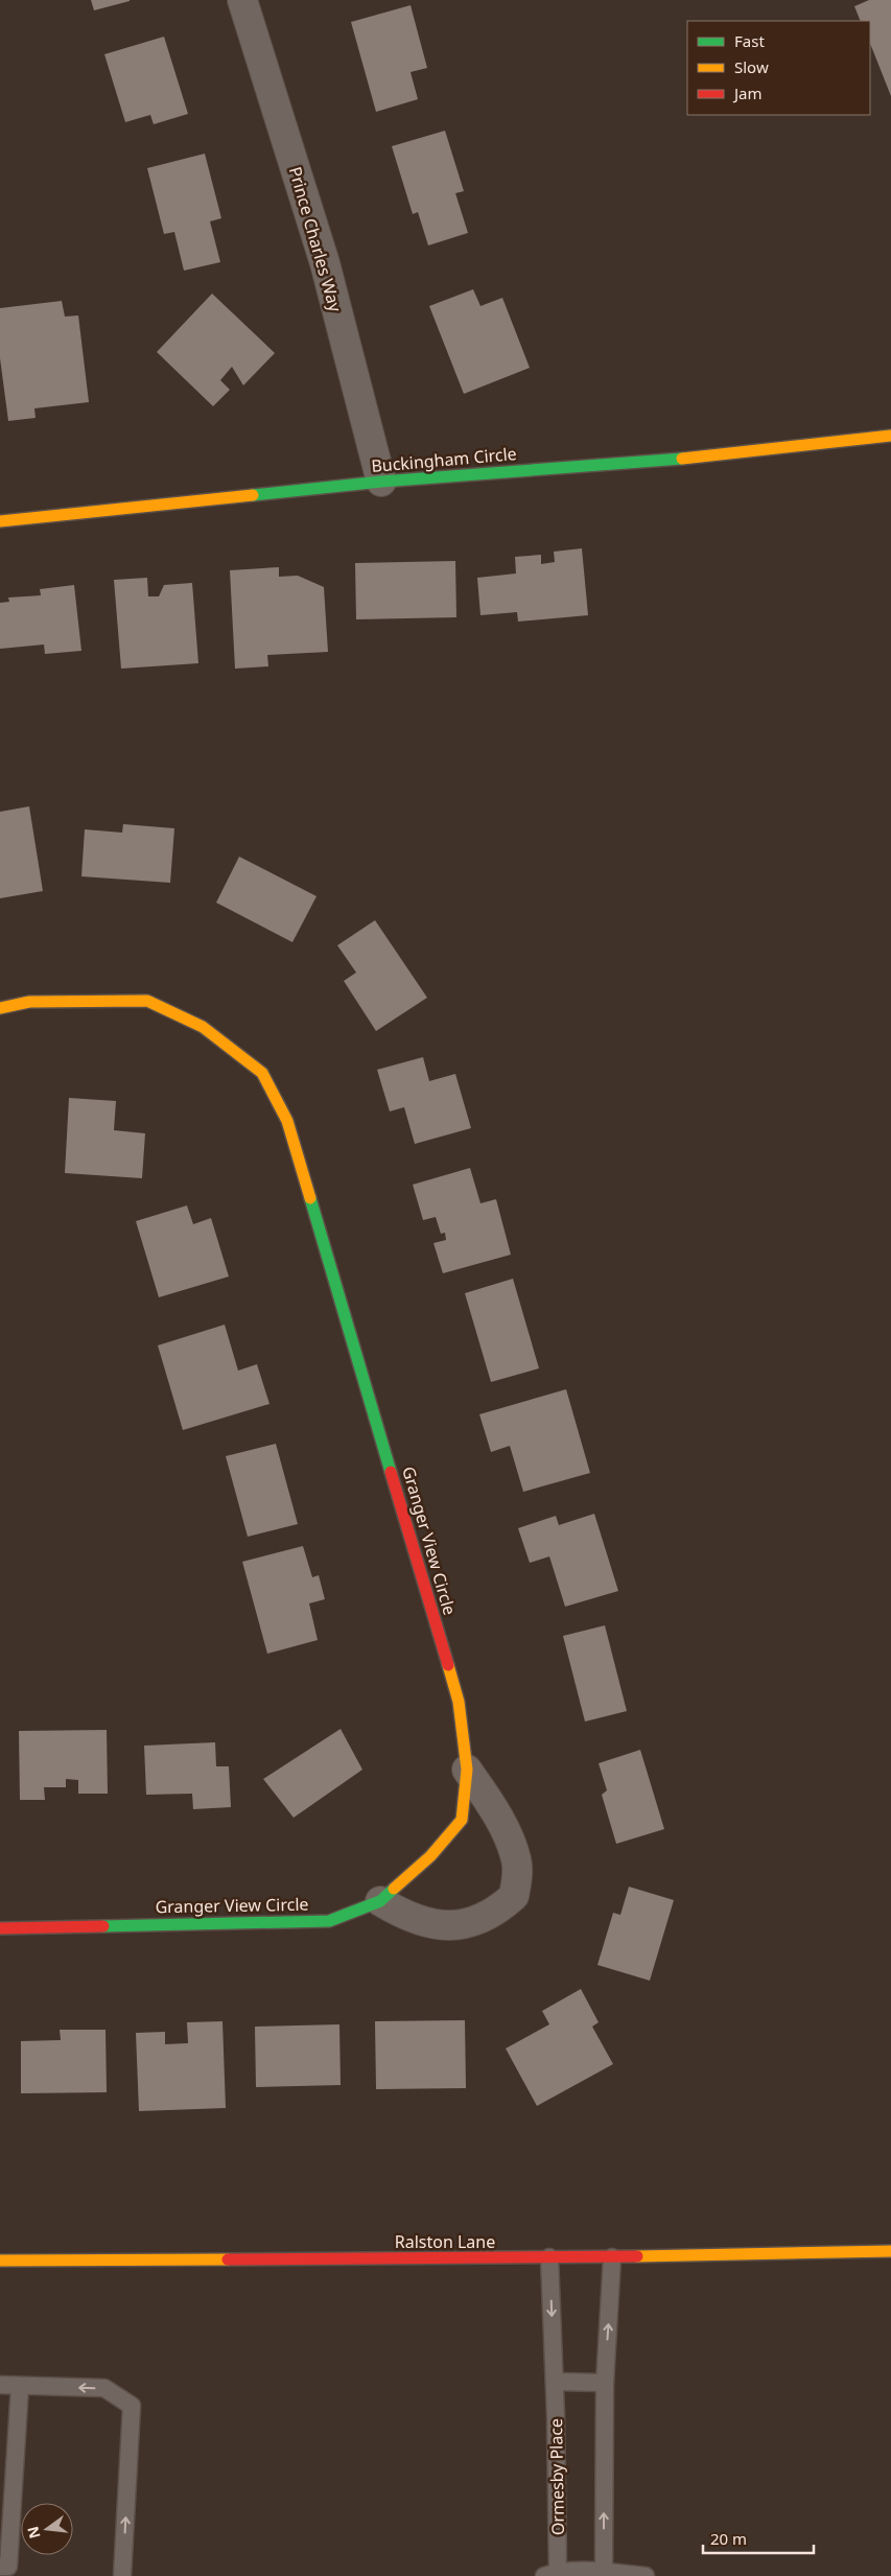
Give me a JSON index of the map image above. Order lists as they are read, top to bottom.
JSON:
{
  "streets": {
    "street": [
      "Prince Charles Way",
      "Buckingham Circle",
      "Granger View Circle",
      "Ralston Lane"
    ],
    "lane": ["Ormesby Place"]
  },
  "crossings": [
    ["Prince Charles Way", "Buckingham Circle"],
    ["Ralston Lane", "Ormesby Place"]
  ],
  "legend": ["Fast", "Slow", "Jam"],
  "scale_bar": "20 m",
  "north": "left"
}
